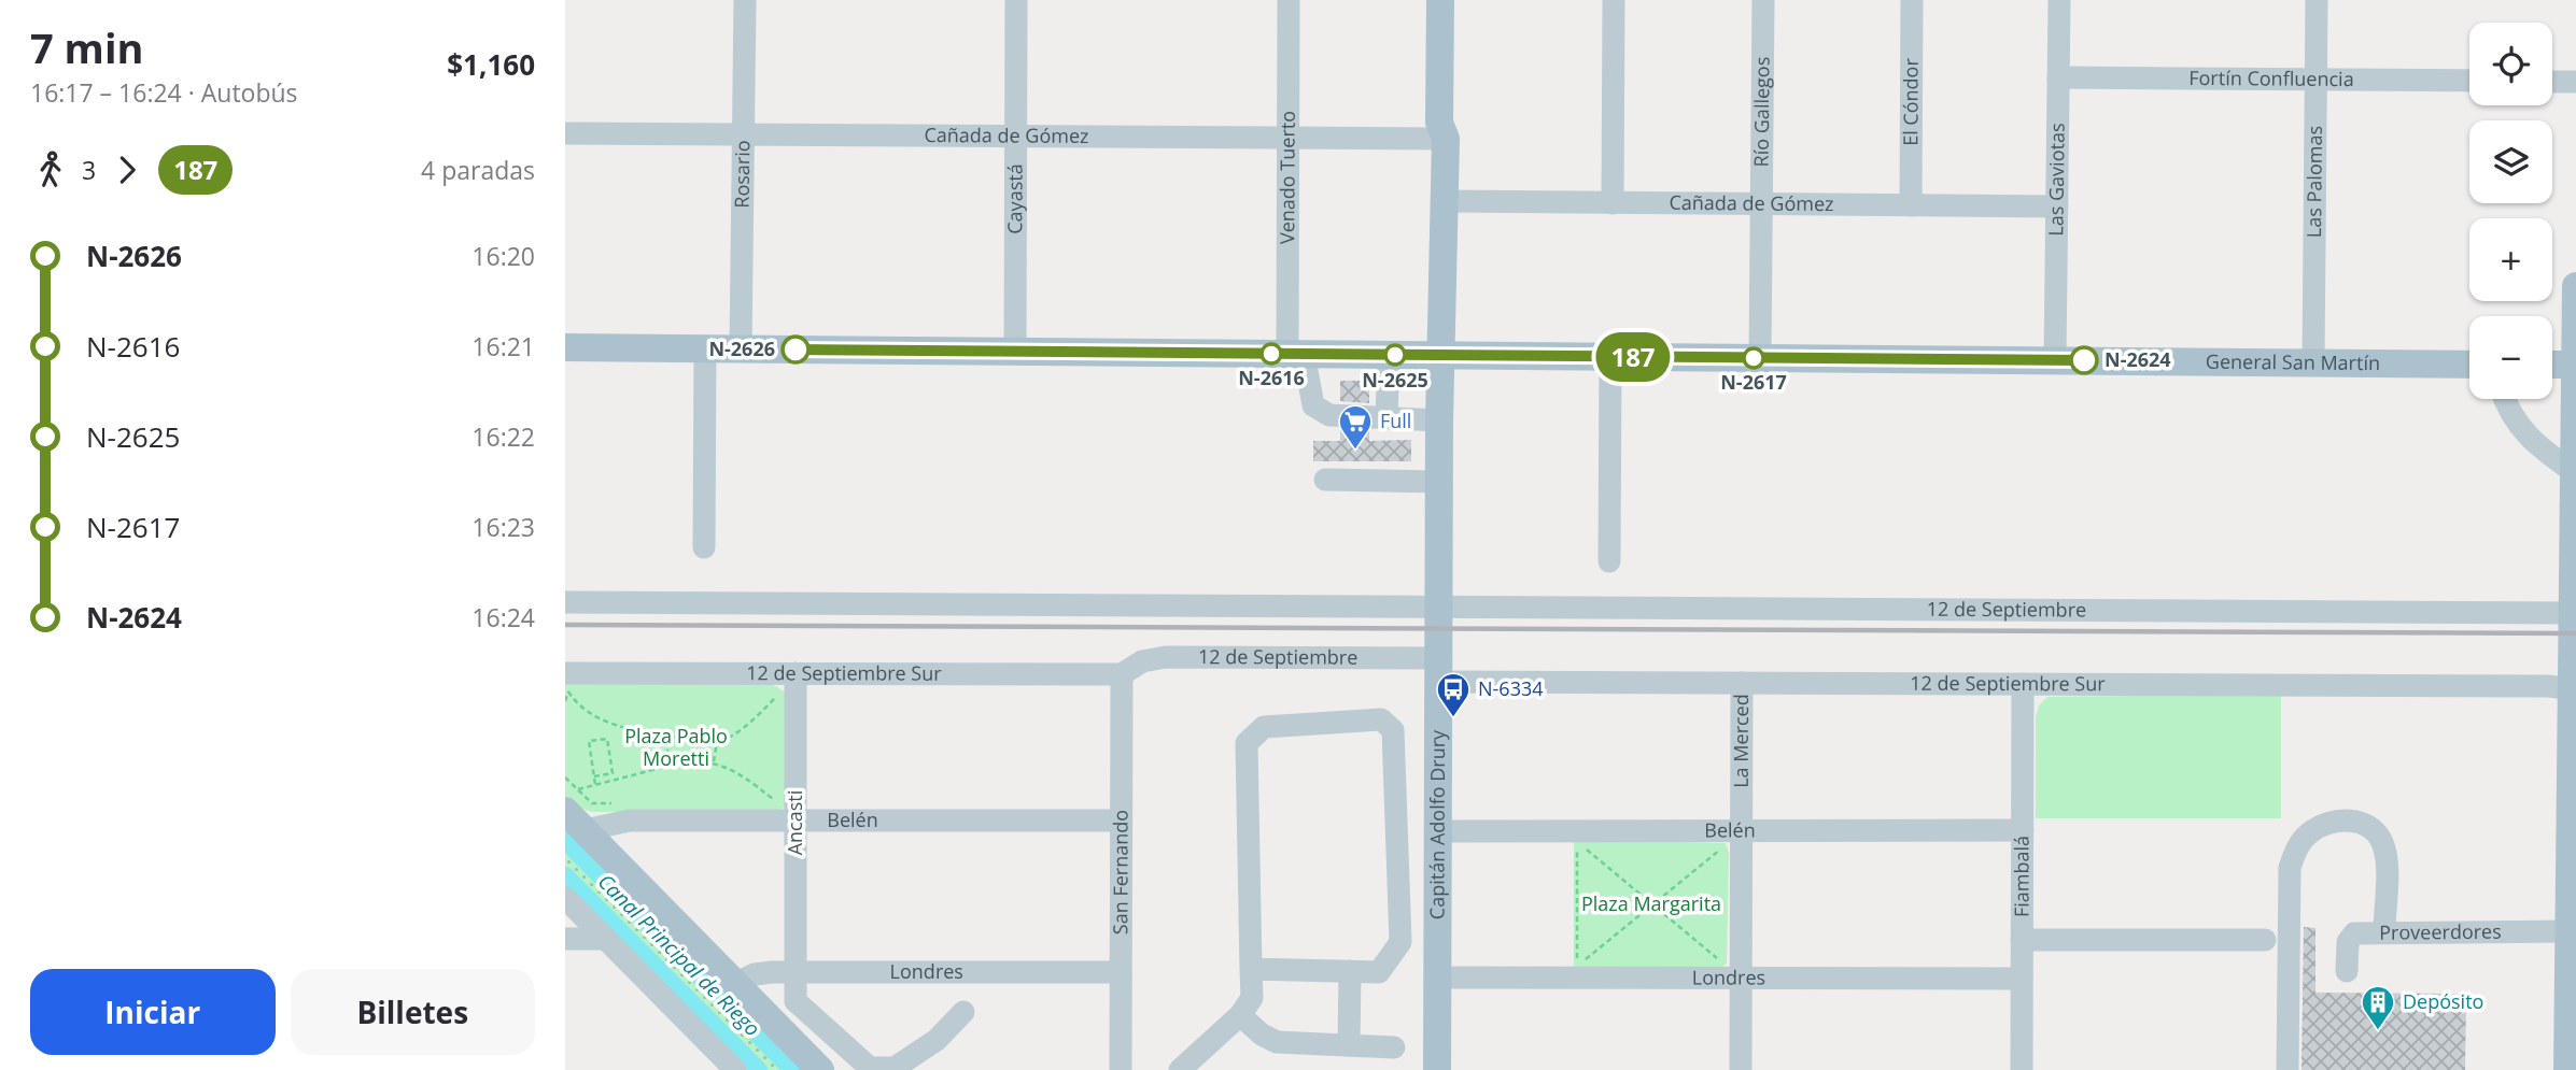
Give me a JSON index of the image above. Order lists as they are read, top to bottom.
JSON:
{
  "streets": {
    "main road": ["General San Martín", "Capitán Adolfo Drury"],
    "street": [
      "Fortín Confluencia",
      "El Cóndor",
      "Río Gallegos",
      "Cañada de Gómez",
      "Rosario",
      "Venado Tuerto",
      "Las Gaviotas",
      "Las Palomas",
      "Cayastá",
      "12 de Septiembre",
      "12 de Septiembre Sur",
      "La Merced",
      "Belén",
      "Ancasti",
      "San Fernando",
      "Fiambalá",
      "Proveerdores",
      "Londres"
    ]
  },
  "crossings": [
    ["Fortín Confluencia", "Las Gaviotas"],
    ["Fortín Confluencia", "Las Palomas"],
    ["El Cóndor", "Cañada de Gómez"],
    ["Río Gallegos", "Cañada de Gómez"],
    ["Río Gallegos", "General San Martín"],
    ["Cañada de Gómez", "Rosario"],
    ["Cañada de Gómez", "Venado Tuerto"],
    ["Cañada de Gómez", "Las Gaviotas"],
    ["Cañada de Gómez", "Cayastá"],
    ["Cañada de Gómez", "Capitán Adolfo Drury"],
    ["Rosario", "General San Martín"],
    ["Venado Tuerto", "General San Martín"],
    ["Venado Tuerto", "Capitán Adolfo Drury"],
    ["Las Gaviotas", "General San Martín"],
    ["Las Palomas", "General San Martín"],
    ["Cayastá", "General San Martín"],
    ["General San Martín", "Capitán Adolfo Drury"],
    ["12 de Septiembre", "12 de Septiembre Sur"],
    ["12 de Septiembre", "Capitán Adolfo Drury"],
    ["12 de Septiembre", "San Fernando"],
    ["12 de Septiembre Sur", "La Merced"],
    ["12 de Septiembre Sur", "Ancasti"],
    ["12 de Septiembre Sur", "Capitán Adolfo Drury"],
    ["12 de Septiembre Sur", "San Fernando"],
    ["12 de Septiembre Sur", "Fiambalá"],
    ["La Merced", "Belén"],
    ["La Merced", "Londres"],
    ["Belén", "Ancasti"],
    ["Belén", "Capitán Adolfo Drury"],
    ["Belén", "San Fernando"],
    ["Belén", "Fiambalá"],
    ["Ancasti", "Londres"],
    ["Capitán Adolfo Drury", "Londres"],
    ["San Fernando", "Londres"],
    ["Fiambalá", "Londres"]
  ],
  "water": ["Canal Principal de Riego"],
  "parks": ["Plaza Pablo Moretti", "Plaza Margarita"],
  "places": {
    "other": [
      "N-2626",
      "N-2616",
      "N-2625",
      "N-2617",
      "N-2624"
    ],
    "supermarket": ["Full"],
    "bus stop": ["N-6334"],
    "building": ["Depósito"]
  },
  "lines": ["bus line 187"],
  "page": {
    "heading": ["7 min", "16:17 – 16:24 · Autobús", "$1,160"],
    "on_map": "187",
    "map_buttons": ["+", "−"],
    "legs": ["3", "187", "4 paradas"],
    "list": [
      {
        "name": "N-2626",
        "value": "16:20"
      },
      {
        "name": "N-2616",
        "value": "16:21"
      },
      {
        "name": "N-2625",
        "value": "16:22"
      },
      {
        "name": "N-2617",
        "value": "16:23"
      },
      {
        "name": "N-2624",
        "value": "16:24"
      }
    ],
    "buttons": ["Iniciar", "Billetes"]
  }
}
